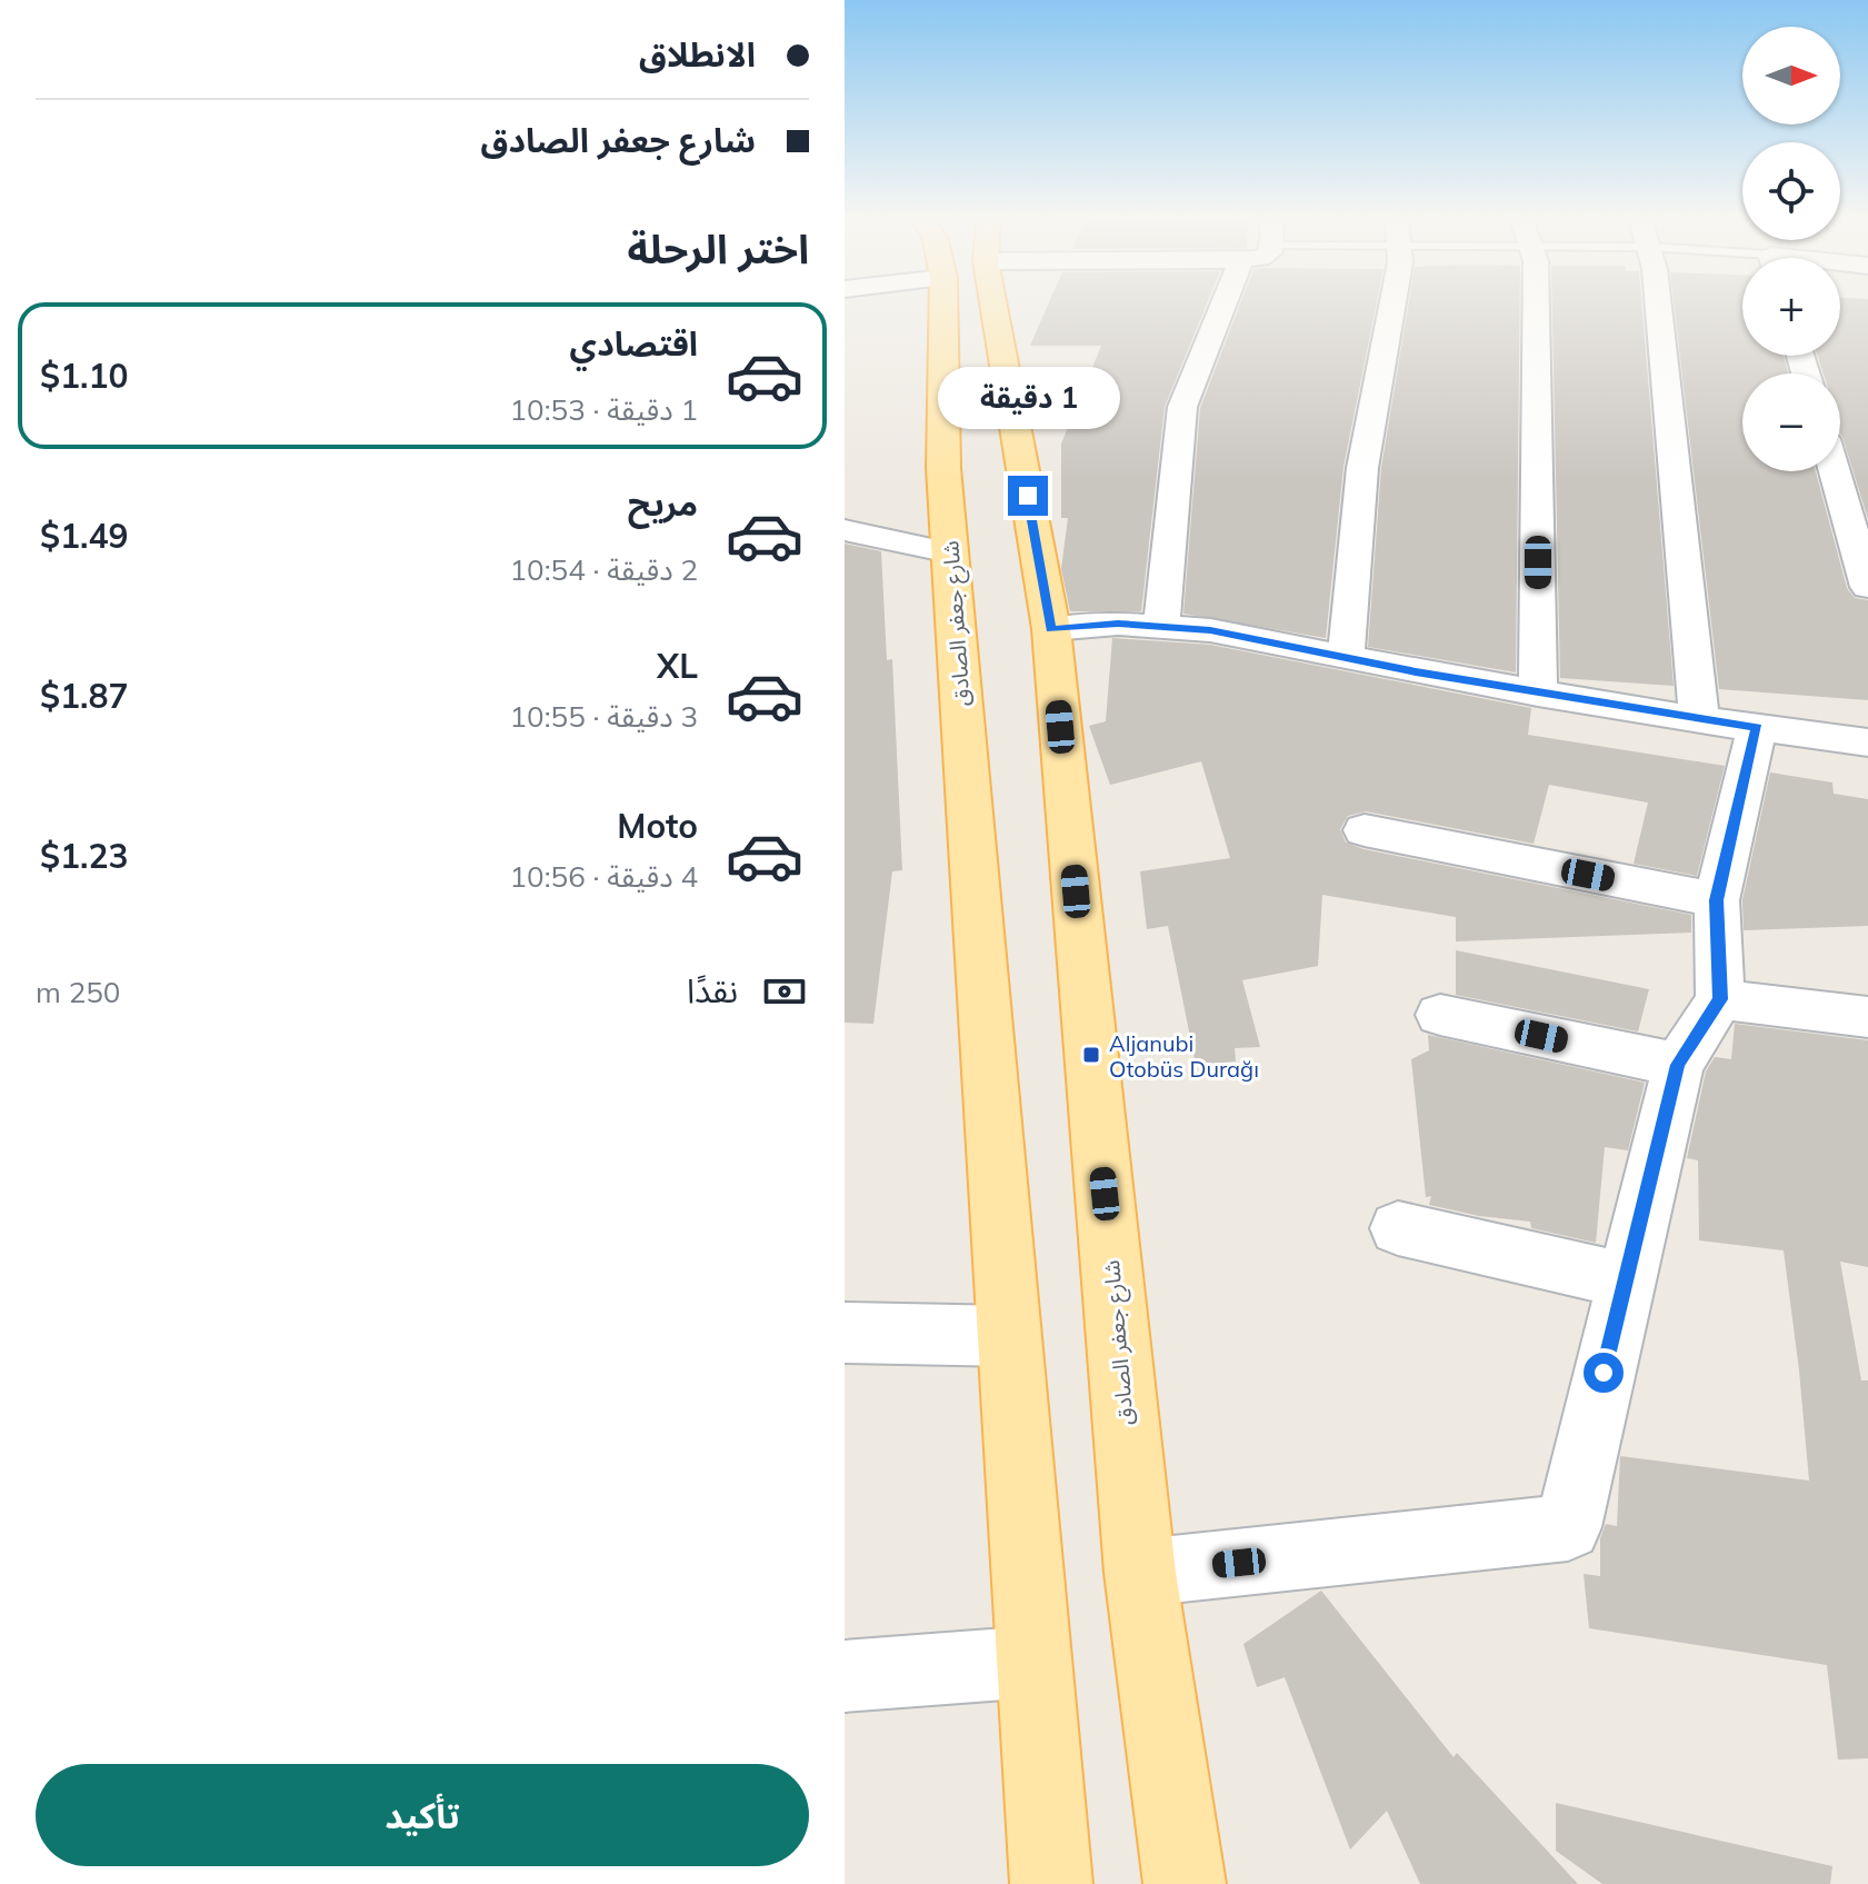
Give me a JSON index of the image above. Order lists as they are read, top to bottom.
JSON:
{
  "streets": {
    "main road": ["شارع جعفر الصادق"]
  },
  "places": {
    "transit": ["Aljanubi Otobüs Durağı"]
  },
  "north": "right",
  "page": {
    "banner": ["الانطلاق", "شارع جعفر الصادق"],
    "map_buttons": ["+", "−"],
    "heading": "اختر الرحلة",
    "list": [
      {
        "name": "اقتصادي",
        "note": "1 دقيقة · 10:53",
        "value": "$1.10"
      },
      {
        "name": "مريح",
        "note": "2 دقيقة · 10:54",
        "value": "$1.49"
      },
      {
        "name": "XL",
        "note": "3 دقيقة · 10:55",
        "value": "$1.87"
      },
      {
        "name": "Moto",
        "note": "4 دقيقة · 10:56",
        "value": "$1.23"
      }
    ],
    "bubble": "1 دقيقة",
    "pay": ["نقدًا", "250 m"],
    "buttons": "تأكيد"
  }
}
